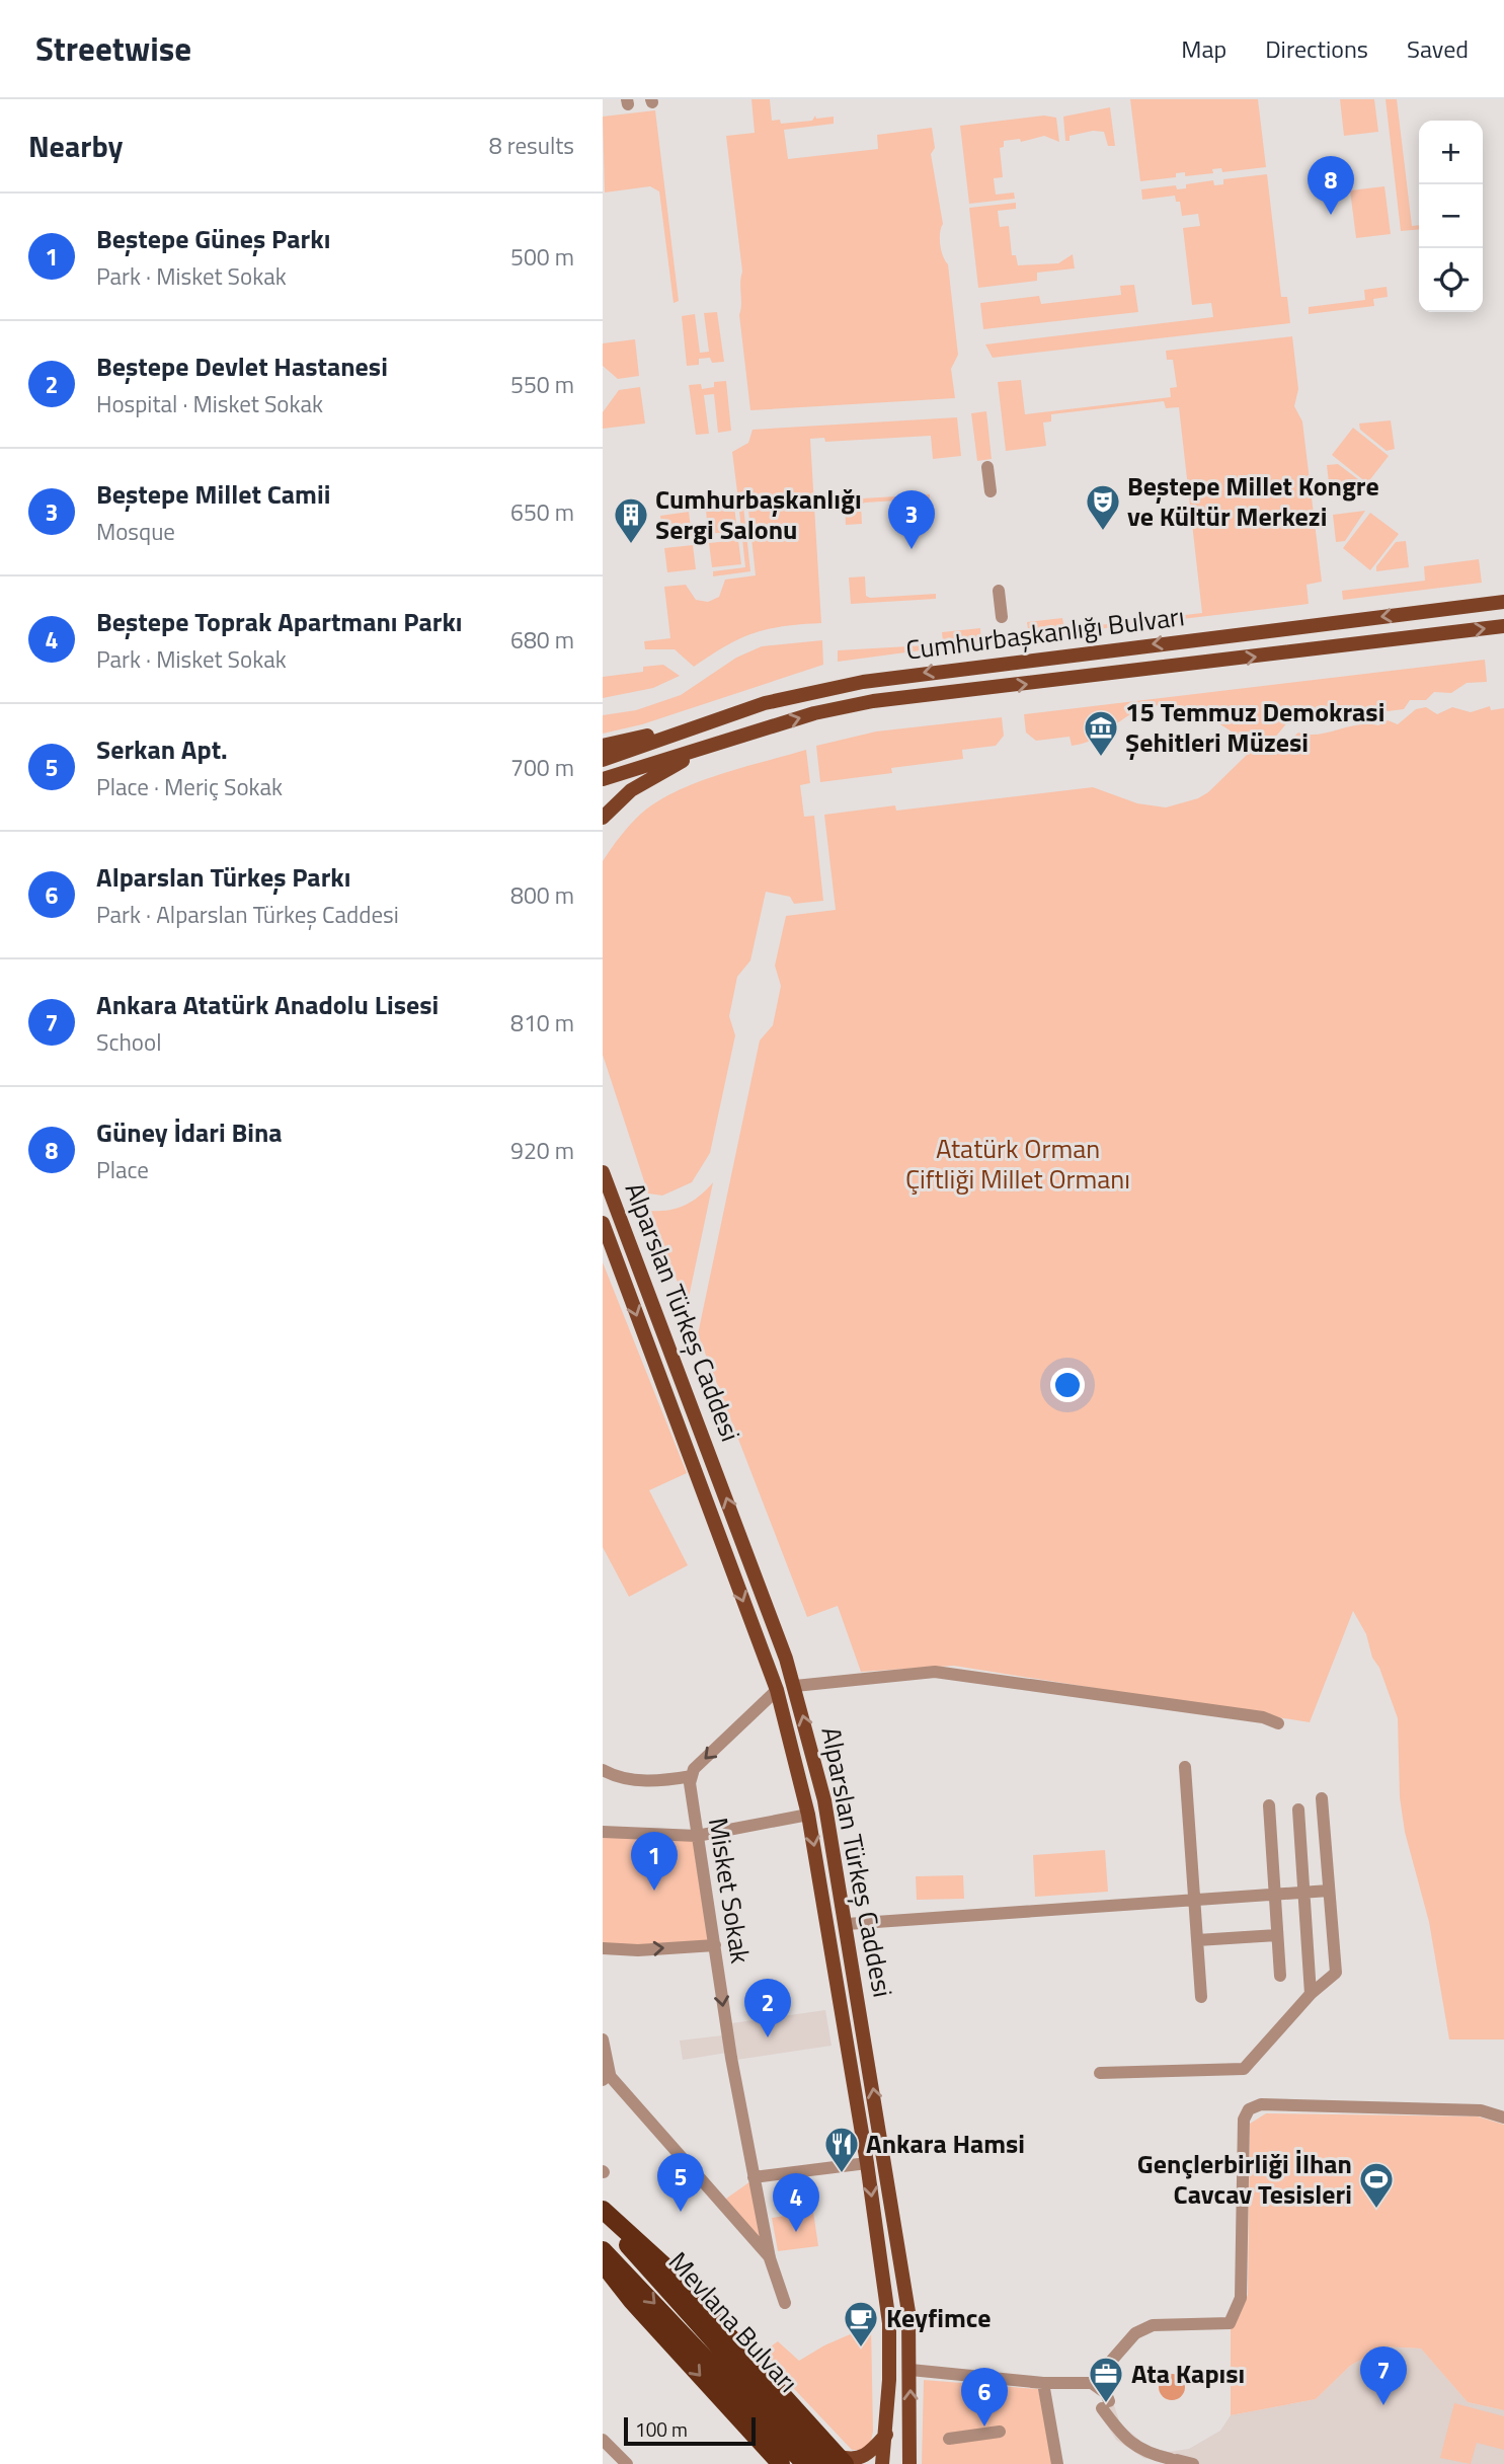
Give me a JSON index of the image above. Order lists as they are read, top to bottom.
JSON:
{
  "streets": {
    "highway": ["Mevlana Bulvarı"],
    "main road": ["Cumhurbaşkanlığı Bulvarı", "Alparslan Türkeş Caddesi"],
    "street": ["Misket Sokak"]
  },
  "one_way": ["Misket Sokak"],
  "parks": ["Atatürk Orman Çiftliği Millet Ormanı"],
  "places": {
    "theatre": ["Beştepe Millet Kongre ve Kültür Merkezi"],
    "building": ["Cumhurbaşkanlığı Sergi Salonu"],
    "museum": ["15 Temmuz Demokrasi Şehitleri Müzesi"],
    "restaurant": ["Ankara Hamsi"],
    "sports": ["Gençlerbirliği İlhan Cavcav Tesisleri"],
    "cafe": ["Keyfimce"],
    "office": ["Ata Kapısı"]
  },
  "scale_bar": "100 m",
  "page": {
    "header": "Streetwise",
    "nav": ["Map", "Directions", "Saved"],
    "heading": ["Nearby", "8 results"],
    "map_buttons": ["+", "−"],
    "pins": [
      "8",
      "3",
      "1",
      "2",
      "5",
      "4",
      "7",
      "6"
    ],
    "list": [
      {
        "mark": "1",
        "name": "Beştepe Güneş Parkı",
        "note": "Park · Misket Sokak",
        "value": "500 m"
      },
      {
        "mark": "2",
        "name": "Beştepe Devlet Hastanesi",
        "note": "Hospital · Misket Sokak",
        "value": "550 m"
      },
      {
        "mark": "3",
        "name": "Beştepe Millet Camii",
        "note": "Mosque",
        "value": "650 m"
      },
      {
        "mark": "4",
        "name": "Beştepe Toprak Apartmanı Parkı",
        "note": "Park · Misket Sokak",
        "value": "680 m"
      },
      {
        "mark": "5",
        "name": "Serkan Apt.",
        "note": "Place · Meriç Sokak",
        "value": "700 m"
      },
      {
        "mark": "6",
        "name": "Alparslan Türkeş Parkı",
        "note": "Park · Alparslan Türkeş Caddesi",
        "value": "800 m"
      },
      {
        "mark": "7",
        "name": "Ankara Atatürk Anadolu Lisesi",
        "note": "School",
        "value": "810 m"
      },
      {
        "mark": "8",
        "name": "Güney İdari Bina",
        "note": "Place",
        "value": "920 m"
      }
    ],
    "scale": "100 m"
  }
}
